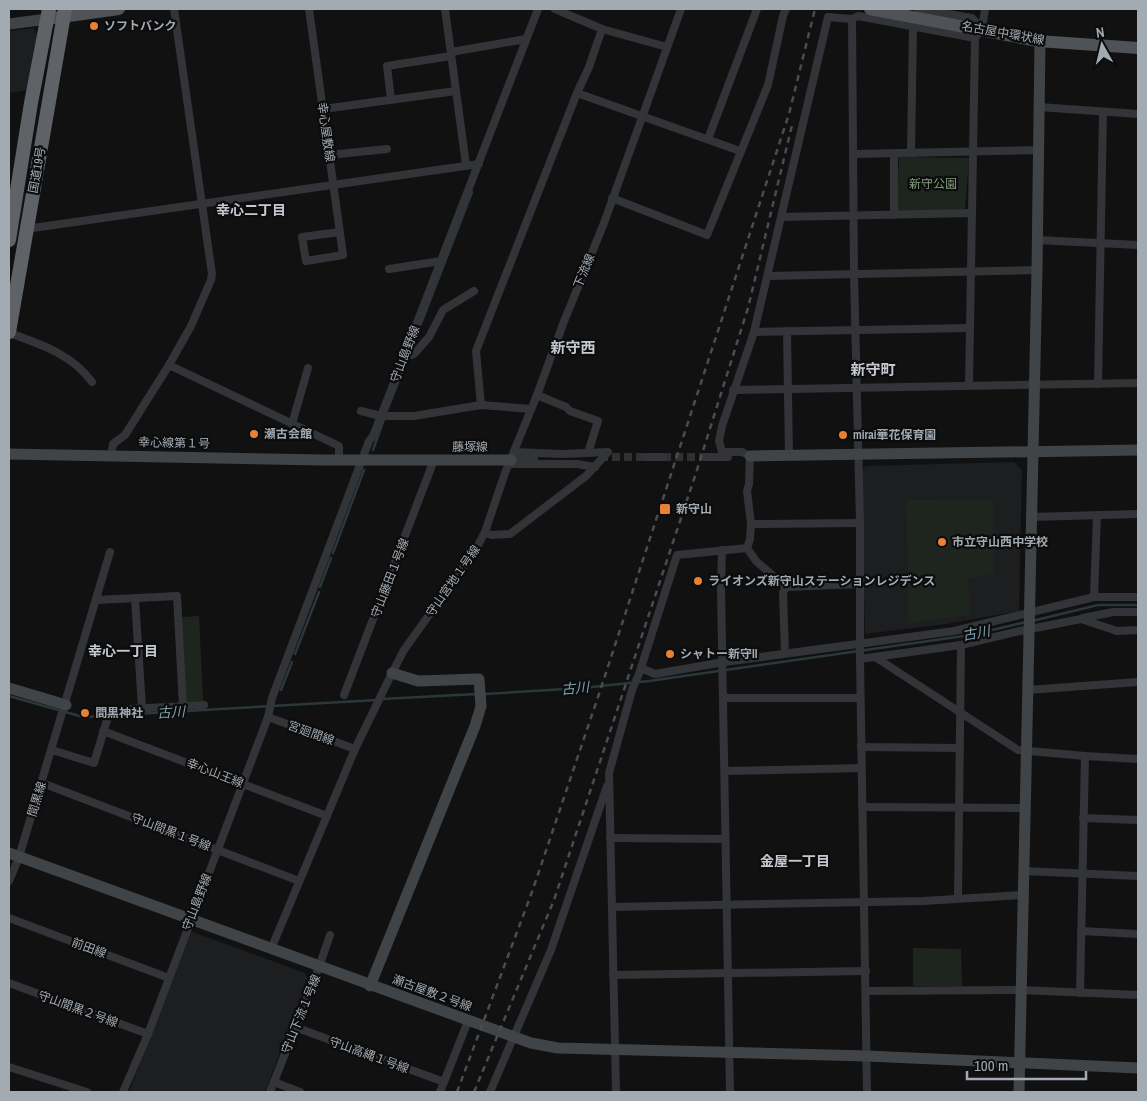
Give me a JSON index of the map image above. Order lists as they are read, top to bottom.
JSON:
{
  "streets": {
    "highway": ["国道19号"],
    "main road": ["名古屋中環状線"],
    "street": [
      "幸心屋敷線",
      "下流線",
      "守山島野線",
      "幸心線第１号",
      "藤塚線",
      "守山藤田１号線",
      "守山宮地１号線",
      "宮廻間線",
      "幸心山王線",
      "間黒線",
      "守山間黒１号線",
      "前田線",
      "瀬古屋敷２号線",
      "守山間黒２号線",
      "守山下流１号線",
      "守山高縄１号線"
    ]
  },
  "crossings": [
    ["下流線", "藤塚線"],
    ["下流線", "守山宮地１号線"],
    ["守山島野線", "藤塚線"],
    ["守山島野線", "宮廻間線"],
    ["守山島野線", "幸心山王線"],
    ["守山島野線", "守山間黒１号線"],
    ["守山島野線", "前田線"],
    ["守山島野線", "瀬古屋敷２号線"],
    ["守山島野線", "守山間黒２号線"],
    ["幸心線第１号", "藤塚線"],
    ["藤塚線", "守山藤田１号線"],
    ["守山宮地１号線", "宮廻間線"],
    ["間黒線", "守山間黒１号線"],
    ["間黒線", "瀬古屋敷２号線"],
    ["瀬古屋敷２号線", "守山下流１号線"],
    ["守山下流１号線", "守山高縄１号線"]
  ],
  "districts": [
    "幸心二丁目",
    "新守西",
    "新守町",
    "幸心一丁目",
    "金屋一丁目"
  ],
  "water": ["古川"],
  "parks": ["新守公園"],
  "places": {
    "other": [
      "ソフトバンク",
      "瀬古会館",
      "mirai華花保育園",
      "市立守山西中学校",
      "ライオンズ新守山ステーションレジデンス",
      "シャトー新守II",
      "間黒神社"
    ],
    "transit": ["新守山"]
  },
  "scale_bar": "100 m",
  "north": "top"
}
